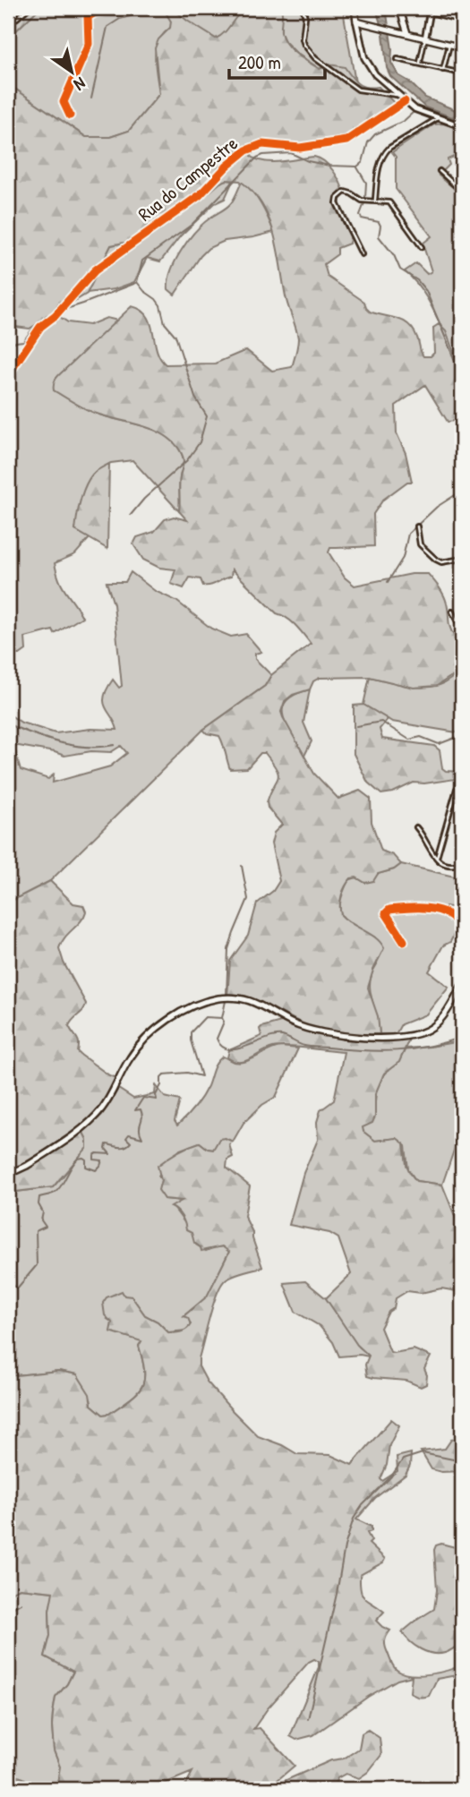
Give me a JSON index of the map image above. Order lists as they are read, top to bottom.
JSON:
{
  "streets": {
    "street": ["Rua do Campestre"]
  },
  "scale_bar": "200 m",
  "north": "bottom right"
}
